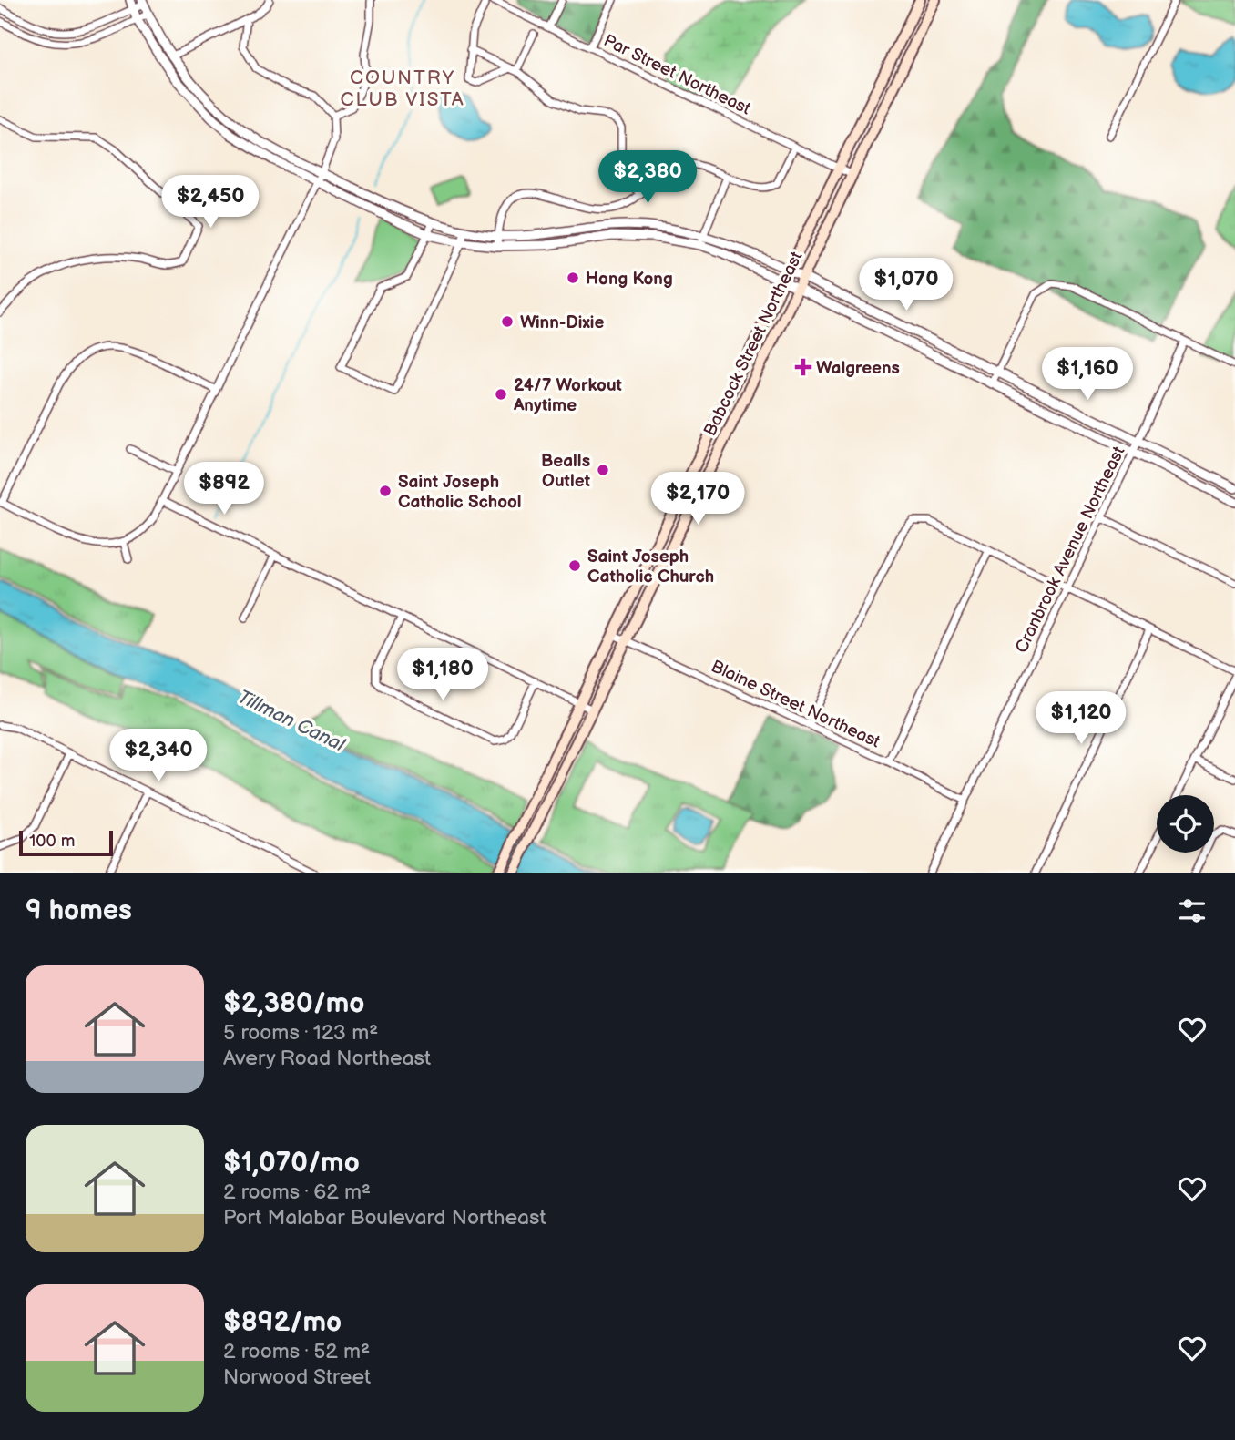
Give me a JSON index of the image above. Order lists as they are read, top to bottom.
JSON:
{
  "streets": {
    "main road": ["Babcock Street Northeast"],
    "street": ["Par Street Northeast", "Cranbrook Avenue Northeast", "Blaine Street Northeast"]
  },
  "crossings": [
    ["Par Street Northeast", "Babcock Street Northeast"],
    ["Babcock Street Northeast", "Blaine Street Northeast"],
    ["Cranbrook Avenue Northeast", "Blaine Street Northeast"]
  ],
  "districts": ["COUNTRY CLUB VISTA"],
  "water": ["Tillman Canal"],
  "places": {
    "other": [
      "Hong Kong",
      "Winn-Dixie",
      "24/7 Workout Anytime",
      "Bealls Outlet",
      "Saint Joseph Catholic School",
      "Saint Joseph Catholic Church"
    ],
    "health": ["Walgreens"]
  },
  "scale_bar": "100 m",
  "page": {
    "price": [
      "$2,380",
      "$2,450",
      "$1,070",
      "$1,160",
      "$892",
      "$2,170",
      "$1,180",
      "$1,120",
      "$2,340"
    ],
    "scale": "100 m",
    "heading": "9 homes",
    "list": [
      {
        "name": "$2,380/mo",
        "note": "5 rooms · 123 m² · Avery Road Northeast"
      },
      {
        "name": "$1,070/mo",
        "note": "2 rooms · 62 m² · Port Malabar Boulevard Northeast"
      },
      {
        "name": "$892/mo",
        "note": "2 rooms · 52 m² · Norwood Street"
      }
    ]
  }
}
